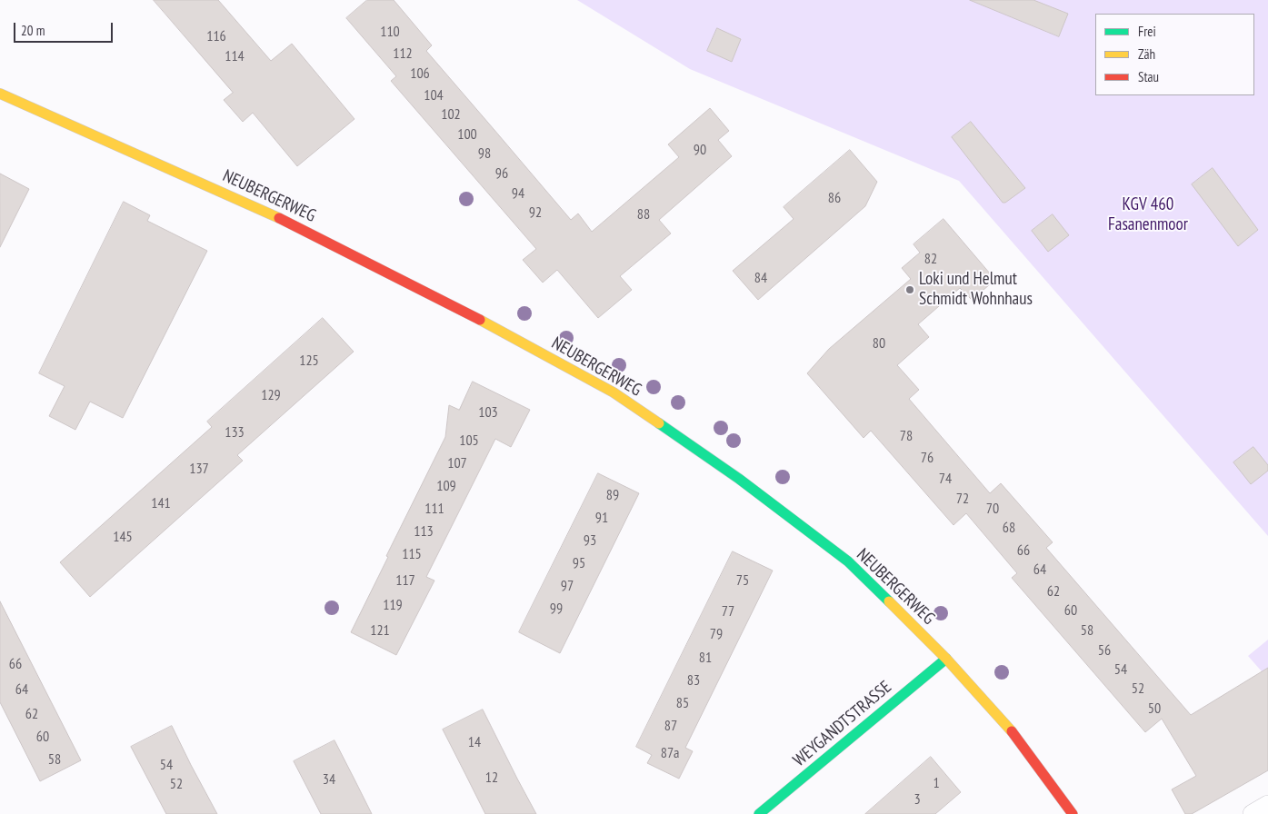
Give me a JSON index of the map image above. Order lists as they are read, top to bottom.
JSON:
{
  "streets": {
    "street": ["NEUBERGERWEG", "WEYGANDTSTRASSE"]
  },
  "crossings": [
    ["NEUBERGERWEG", "WEYGANDTSTRASSE"]
  ],
  "parks": ["KGV 460 Fasanenmoor"],
  "places": ["Loki und Helmut Schmidt Wohnhaus"],
  "house_numbers": [
    "110",
    "116",
    "112",
    "114",
    "106",
    "104",
    "102",
    "100",
    "90",
    "98",
    "96",
    "94",
    "86",
    "92",
    "88",
    "82",
    "84",
    "80",
    "125",
    "129",
    "103",
    "133",
    "78",
    "105",
    "76",
    "107",
    "137",
    "74",
    "109",
    "89",
    "72",
    "141",
    "111",
    "70",
    "91",
    "68",
    "113",
    "145",
    "93",
    "66",
    "115",
    "95",
    "64",
    "117",
    "75",
    "97",
    "62",
    "119",
    "99",
    "60",
    "77",
    "121",
    "58",
    "79",
    "56",
    "81",
    "66",
    "54",
    "83",
    "52",
    "64",
    "85",
    "50",
    "62",
    "87",
    "60",
    "14",
    "87a",
    "58",
    "54",
    "12",
    "34",
    "1",
    "52",
    "3"
  ],
  "legend": ["Frei", "Zäh", "Stau"],
  "scale_bar": "20 m"
}
